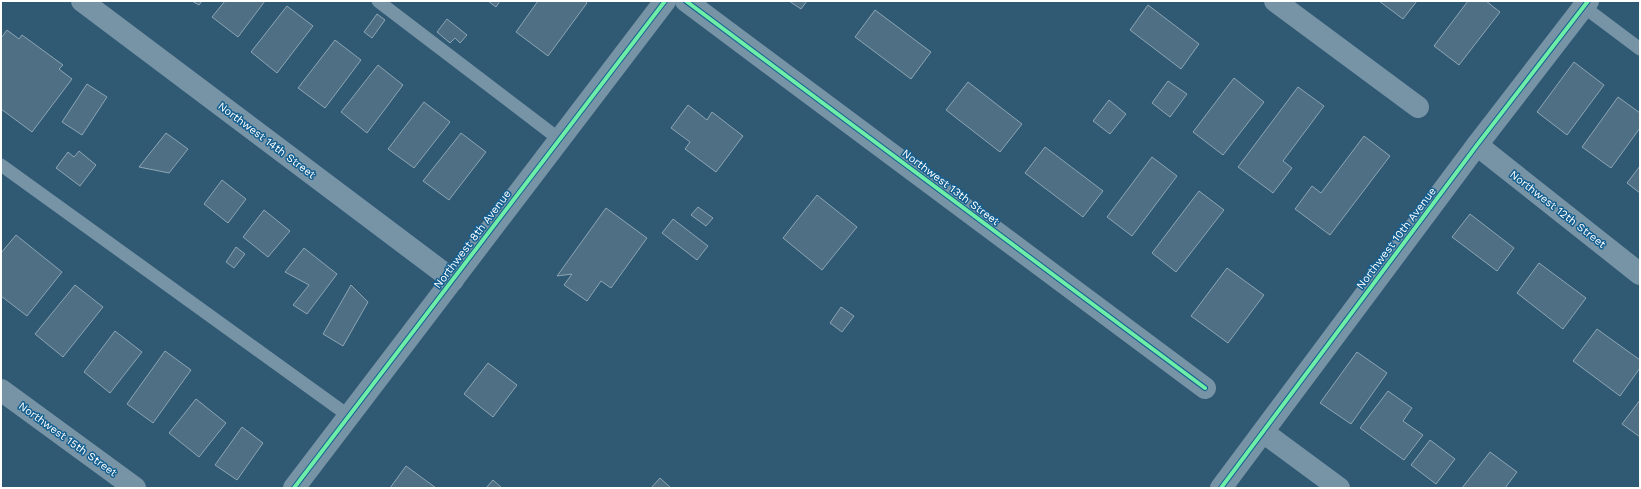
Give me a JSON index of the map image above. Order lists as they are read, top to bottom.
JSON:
{
  "streets": {
    "street": [
      "Northwest 14th Street",
      "Northwest 13th Street",
      "Northwest 12th Street",
      "Northwest 10th Avenue",
      "Northwest 8th Avenue",
      "Northwest 15th Street"
    ]
  },
  "crossings": [
    ["Northwest 14th Street", "Northwest 8th Avenue"],
    ["Northwest 12th Street", "Northwest 10th Avenue"]
  ]
}
